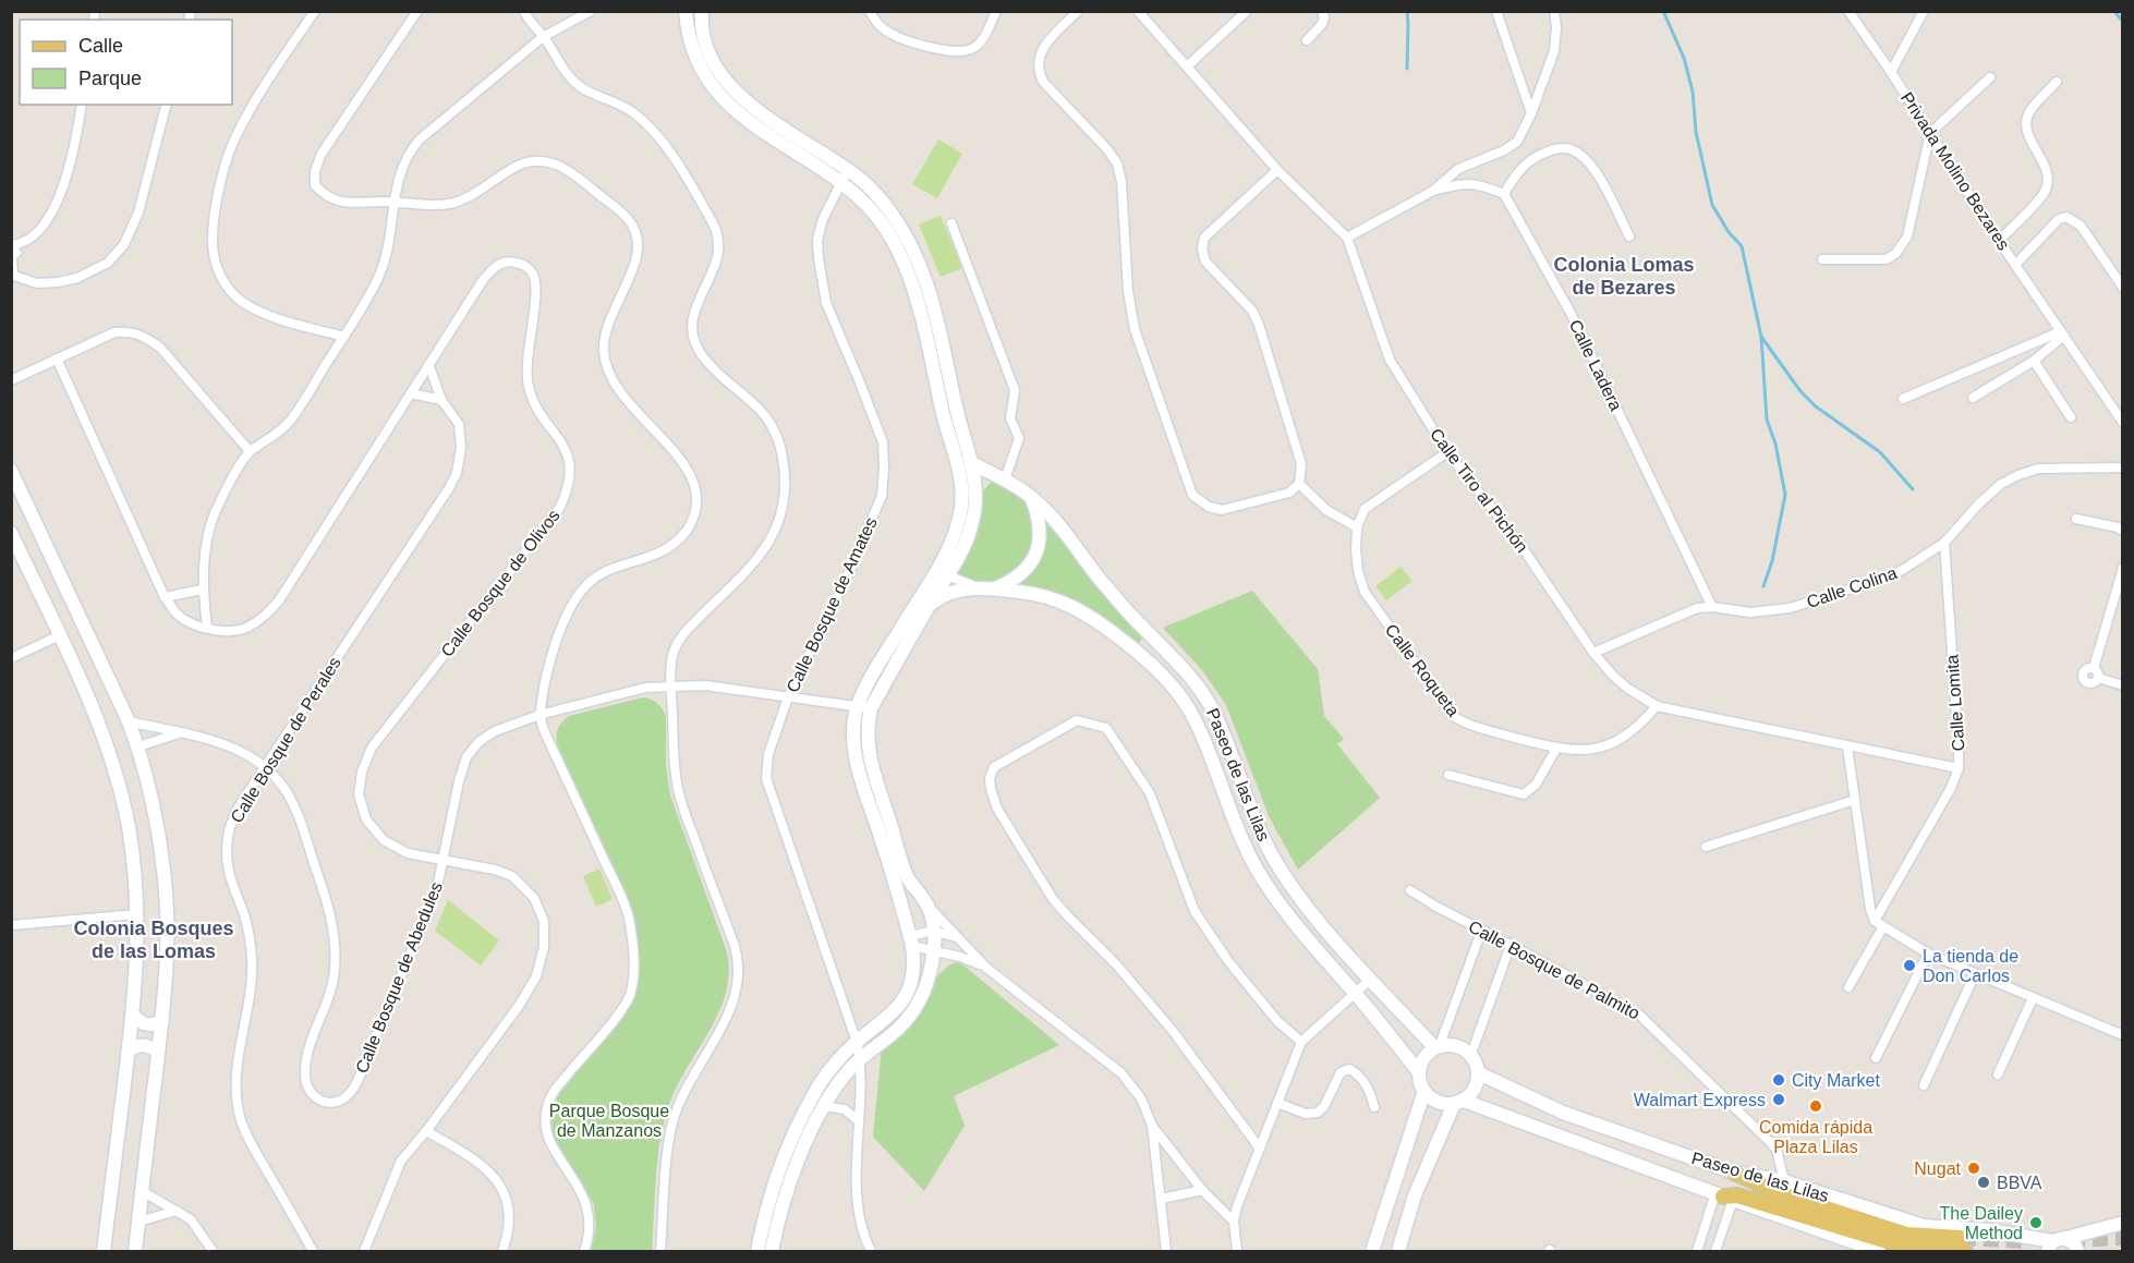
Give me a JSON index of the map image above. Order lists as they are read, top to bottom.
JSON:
{
  "streets": {
    "street": [
      "Privada Molino Bezares",
      "Calle Ladera",
      "Calle Tiro al Pichón",
      "Calle Bosque de Olivos",
      "Calle Colina",
      "Calle Bosque de Amates",
      "Calle Roqueta",
      "Calle Lomita",
      "Calle Bosque de Perales",
      "Paseo de las Lilas",
      "Calle Bosque de Palmito",
      "Calle Bosque de Abedules"
    ]
  },
  "crossings": [
    ["Calle Ladera", "Calle Colina"],
    ["Calle Tiro al Pichón", "Calle Colina"],
    ["Calle Tiro al Pichón", "Calle Roqueta"],
    ["Calle Tiro al Pichón", "Calle Lomita"],
    ["Calle Bosque de Olivos", "Calle Bosque de Perales"],
    ["Calle Bosque de Olivos", "Calle Bosque de Abedules"],
    ["Calle Colina", "Calle Lomita"],
    ["Calle Bosque de Amates", "Calle Bosque de Abedules"],
    ["Calle Bosque de Perales", "Calle Bosque de Abedules"],
    ["Paseo de las Lilas", "Calle Bosque de Palmito"]
  ],
  "districts": ["Colonia Lomas de Bezares", "Colonia Bosques de las Lomas"],
  "parks": ["Parque Bosque de Manzanos"],
  "places": [
    "La tienda de Don Carlos",
    "City Market",
    "Walmart Express",
    "Comida rápida Plaza Lilas",
    "Nugat",
    "BBVA",
    "The Dailey Method"
  ],
  "legend": ["Calle", "Parque"]
}
